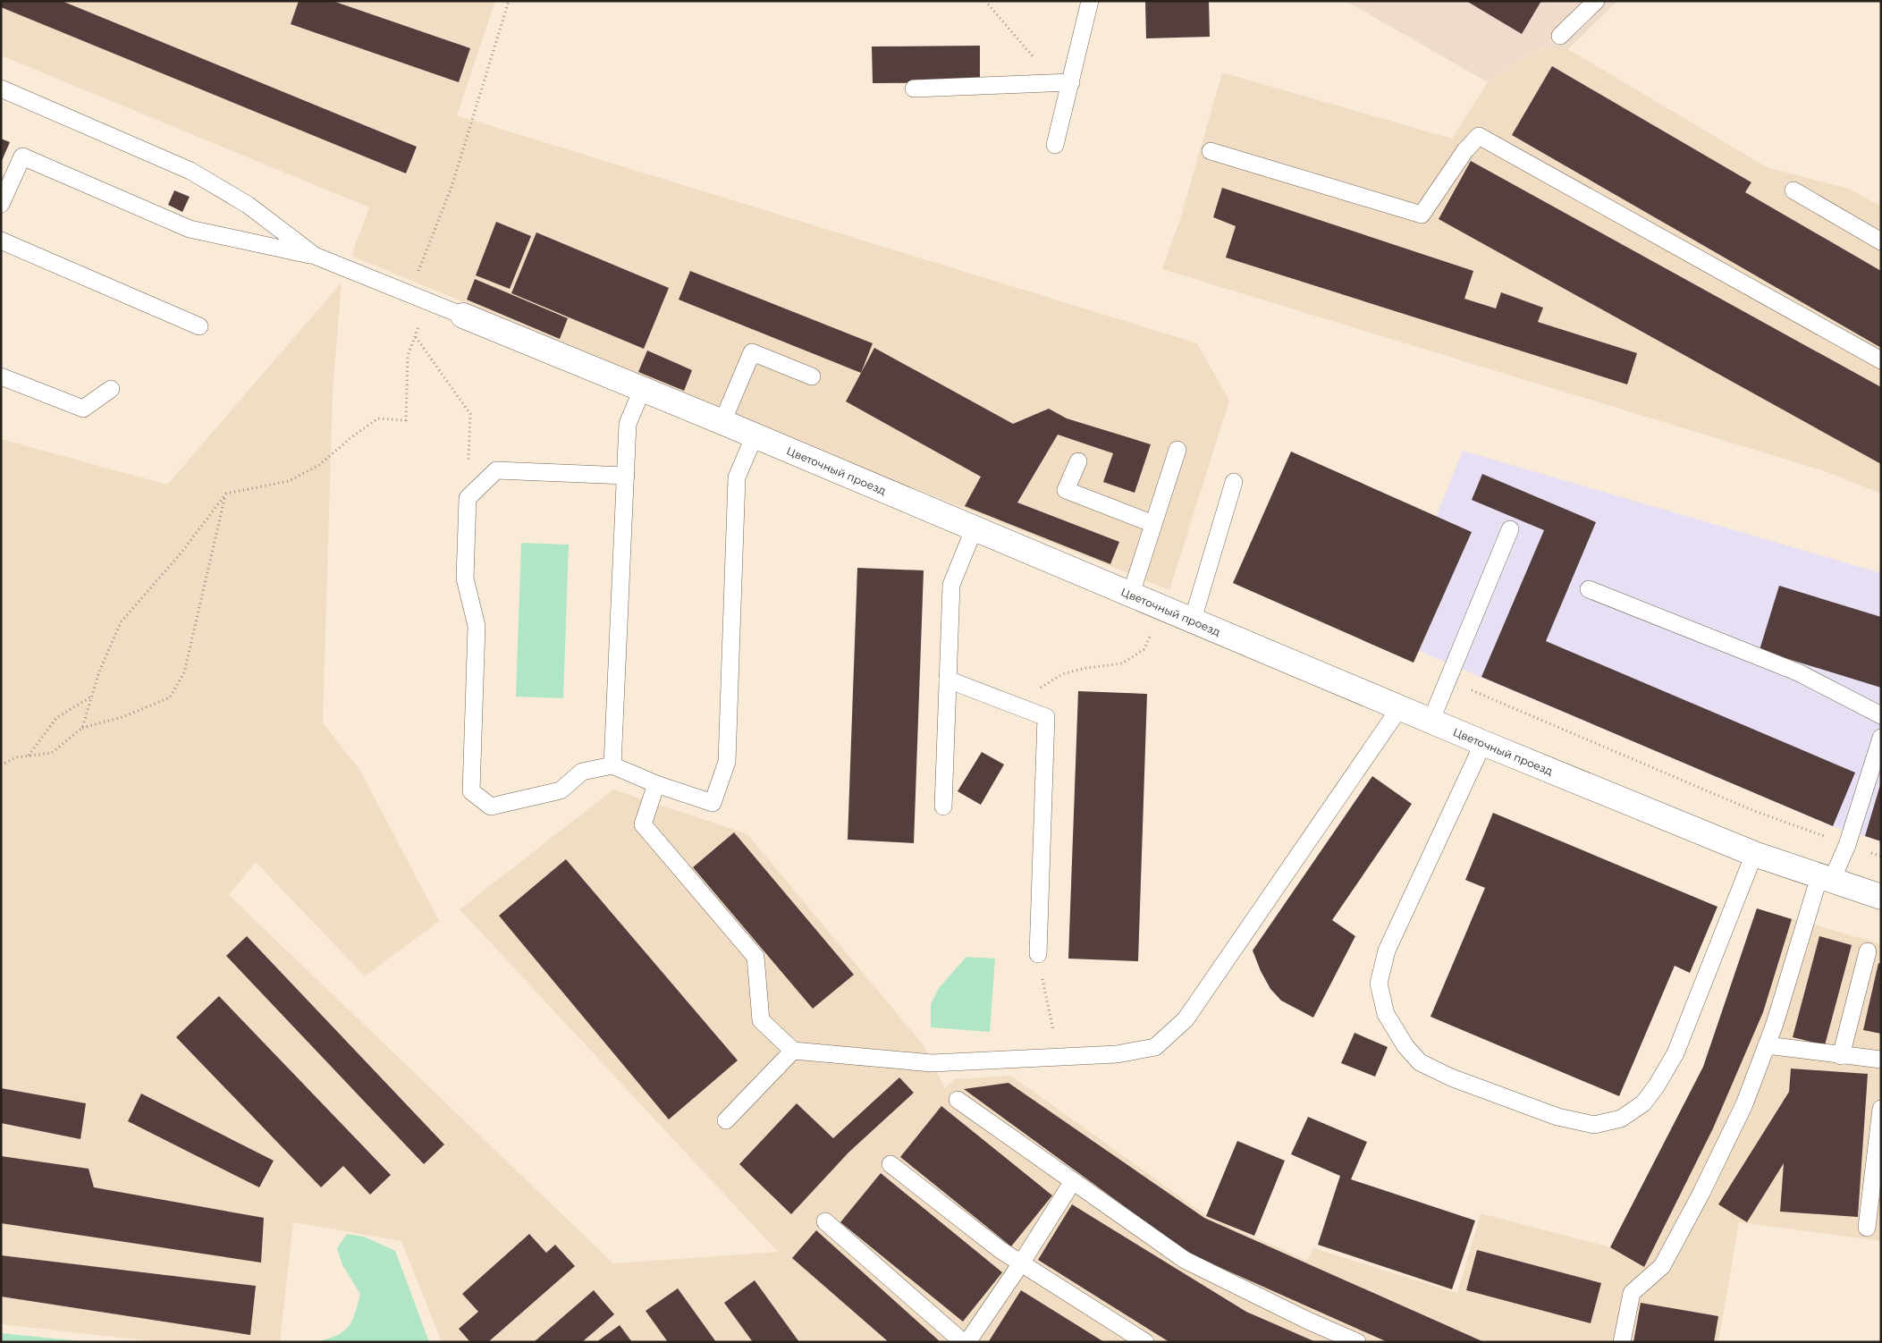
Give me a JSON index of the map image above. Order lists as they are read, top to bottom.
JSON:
{
  "streets": {
    "street": ["Цветочный проезд"]
  }
}
